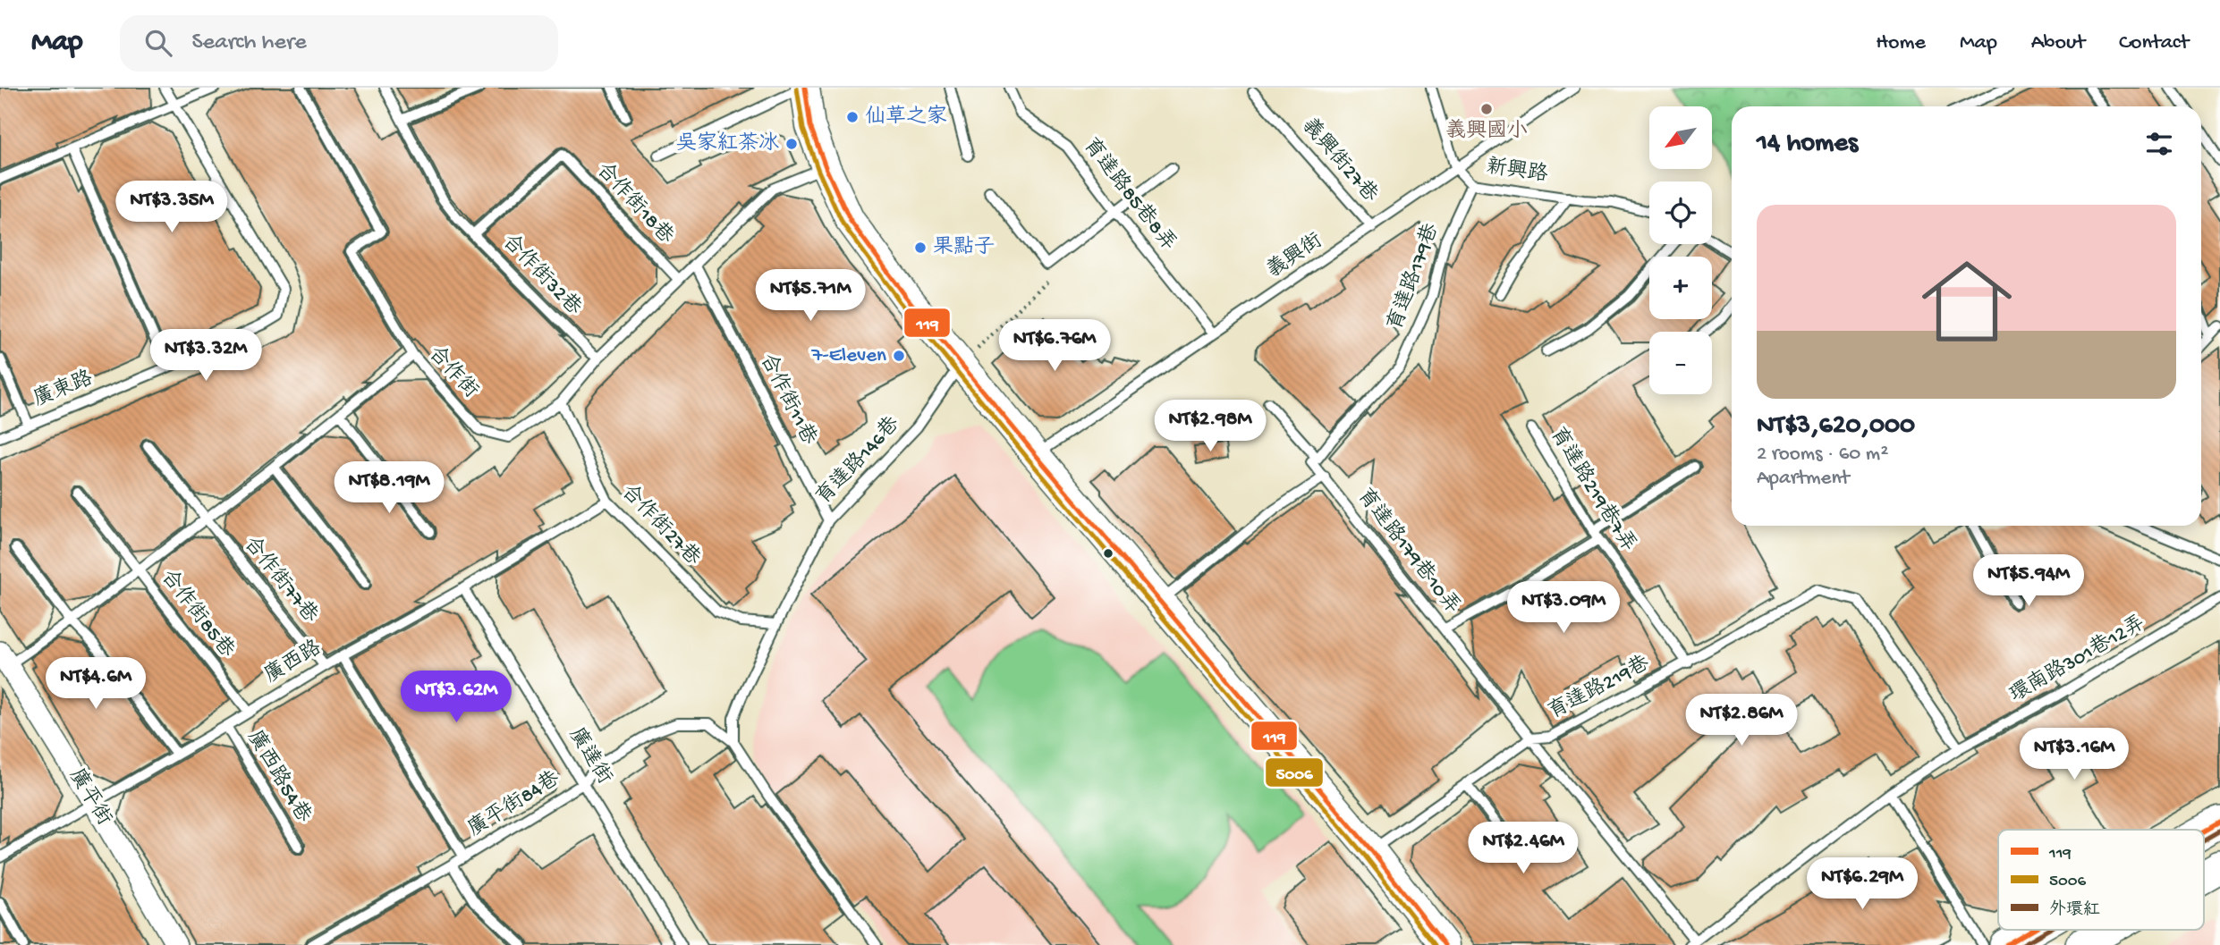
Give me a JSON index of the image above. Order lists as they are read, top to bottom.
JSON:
{
  "streets": {
    "street": ["廣平街"],
    "lane": [
      "義興街27巷",
      "新興路",
      "育達路85巷8弄",
      "合作街18巷",
      "義興街",
      "合作街32巷",
      "育達路179巷",
      "合作街",
      "廣東路",
      "合作街11巷",
      "育達路146巷",
      "育達路219巷7弄",
      "合作街27巷",
      "育達路179巷10弄",
      "合作街77巷",
      "合作街85巷",
      "環南路301巷12弄",
      "廣西路",
      "育達路219巷",
      "廣達街",
      "廣西路54巷",
      "廣平街84巷"
    ]
  },
  "crossings": [
    ["義興街27巷", "義興街"],
    ["新興路", "義興街"],
    ["新興路", "育達路179巷"],
    ["育達路85巷8弄", "義興街"],
    ["合作街18巷", "合作街32巷"],
    ["合作街18巷", "合作街"],
    ["合作街32巷", "合作街"],
    ["合作街", "合作街11巷"],
    ["合作街", "合作街27巷"],
    ["合作街", "合作街77巷"],
    ["合作街", "合作街85巷"],
    ["合作街", "廣平街"],
    ["合作街11巷", "育達路146巷"],
    ["育達路146巷", "合作街27巷"],
    ["育達路146巷", "廣平街84巷"],
    ["育達路219巷7弄", "育達路219巷"],
    ["合作街27巷", "廣西路"],
    ["育達路179巷10弄", "環南路301巷12弄"],
    ["育達路179巷10弄", "育達路219巷"],
    ["合作街77巷", "廣西路"],
    ["合作街85巷", "廣西路"],
    ["環南路301巷12弄", "育達路219巷"],
    ["廣西路", "廣達街"],
    ["廣西路", "廣西路54巷"],
    ["廣西路", "廣平街"],
    ["廣達街", "廣平街84巷"]
  ],
  "places": [
    "義興國小",
    "仙草之家",
    "吳家紅茶冰",
    "果點子",
    "7-Eleven"
  ],
  "lines": ["transit line 119", "transit line 5006", "transit line 外環紅"],
  "legend": ["119", "5006", "外環紅"],
  "north": "bottom left",
  "page": {
    "header": "Map",
    "search": "Search here",
    "nav": [
      "Home",
      "Map",
      "About",
      "Contact"
    ],
    "map_buttons": ["+", "−"],
    "heading": "14 homes",
    "price": [
      "NT$3.35M",
      "NT$5.71M",
      "NT$6.76M",
      "NT$3.32M",
      "NT$2.98M",
      "NT$8.19M",
      "NT$5.94M",
      "NT$3.09M",
      "NT$4.6M",
      "NT$3.62M",
      "NT$2.86M",
      "NT$3.16M",
      "NT$2.46M",
      "NT$6.29M"
    ],
    "list": [
      {
        "name": "NT$3,620,000",
        "note": "2 rooms · 60 m² · Apartment"
      }
    ]
  }
}
